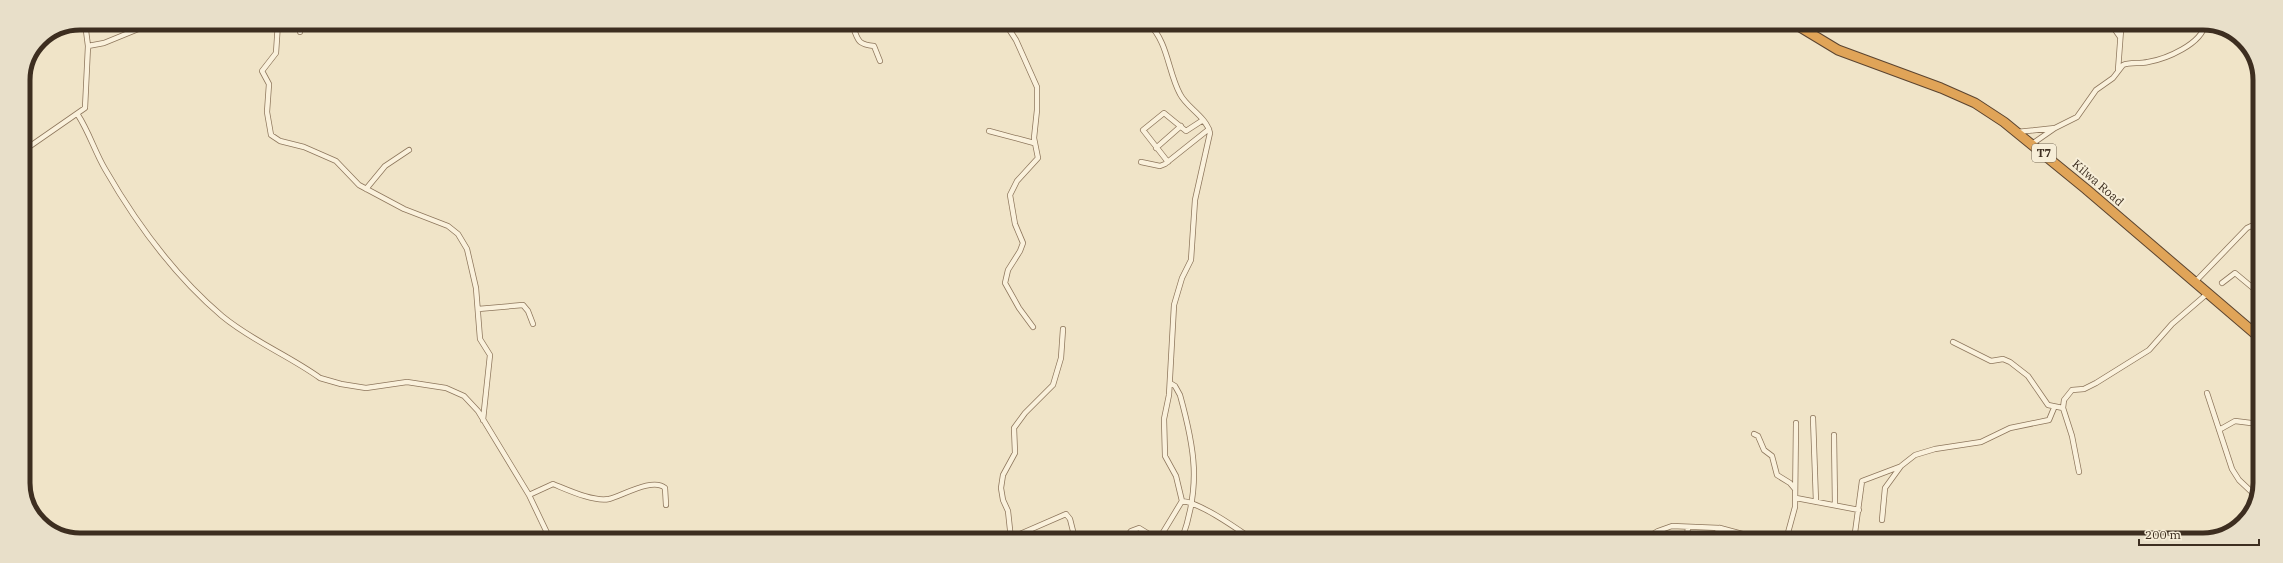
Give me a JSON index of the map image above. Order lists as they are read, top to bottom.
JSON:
{
  "streets": {
    "highway": ["T7", "Kilwa Road"]
  },
  "scale_bar": "200 m"
}
